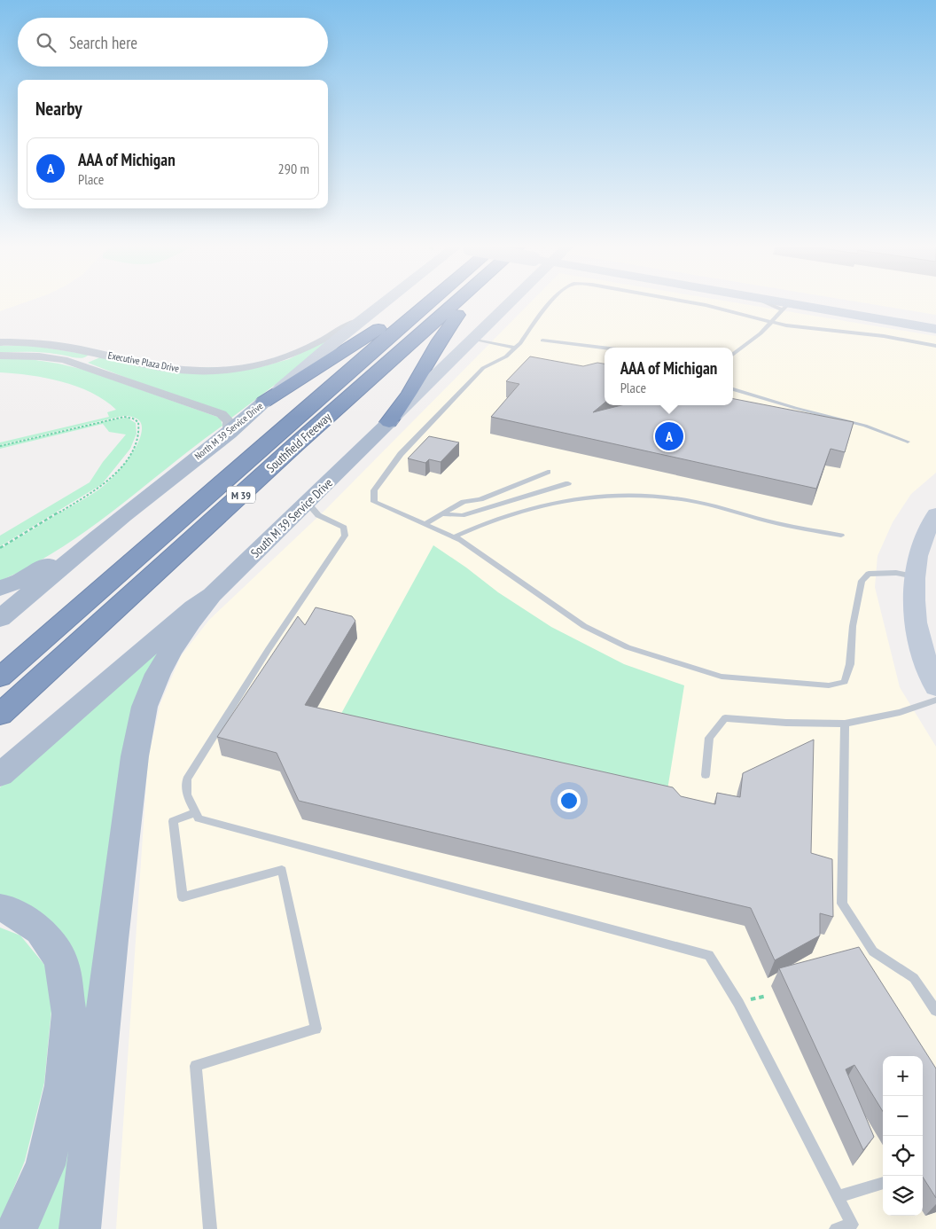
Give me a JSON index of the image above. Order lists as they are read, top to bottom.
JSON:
{
  "streets": {
    "highway": ["Southfield Freeway", "M 39"],
    "main road": ["North M 39 Service Drive", "South M 39 Service Drive"],
    "street": ["Executive Plaza Drive"]
  },
  "crossings": [
    ["Executive Plaza Drive", "North M 39 Service Drive"]
  ],
  "page": {
    "search": "Search here",
    "heading": "Nearby",
    "list": [
      {
        "mark": "A",
        "name": "AAA of Michigan",
        "note": "Place",
        "value": "290 m"
      }
    ],
    "popup": ["AAA of Michigan", "Place"],
    "pins": "A",
    "map_buttons": ["+", "−"]
  }
}
